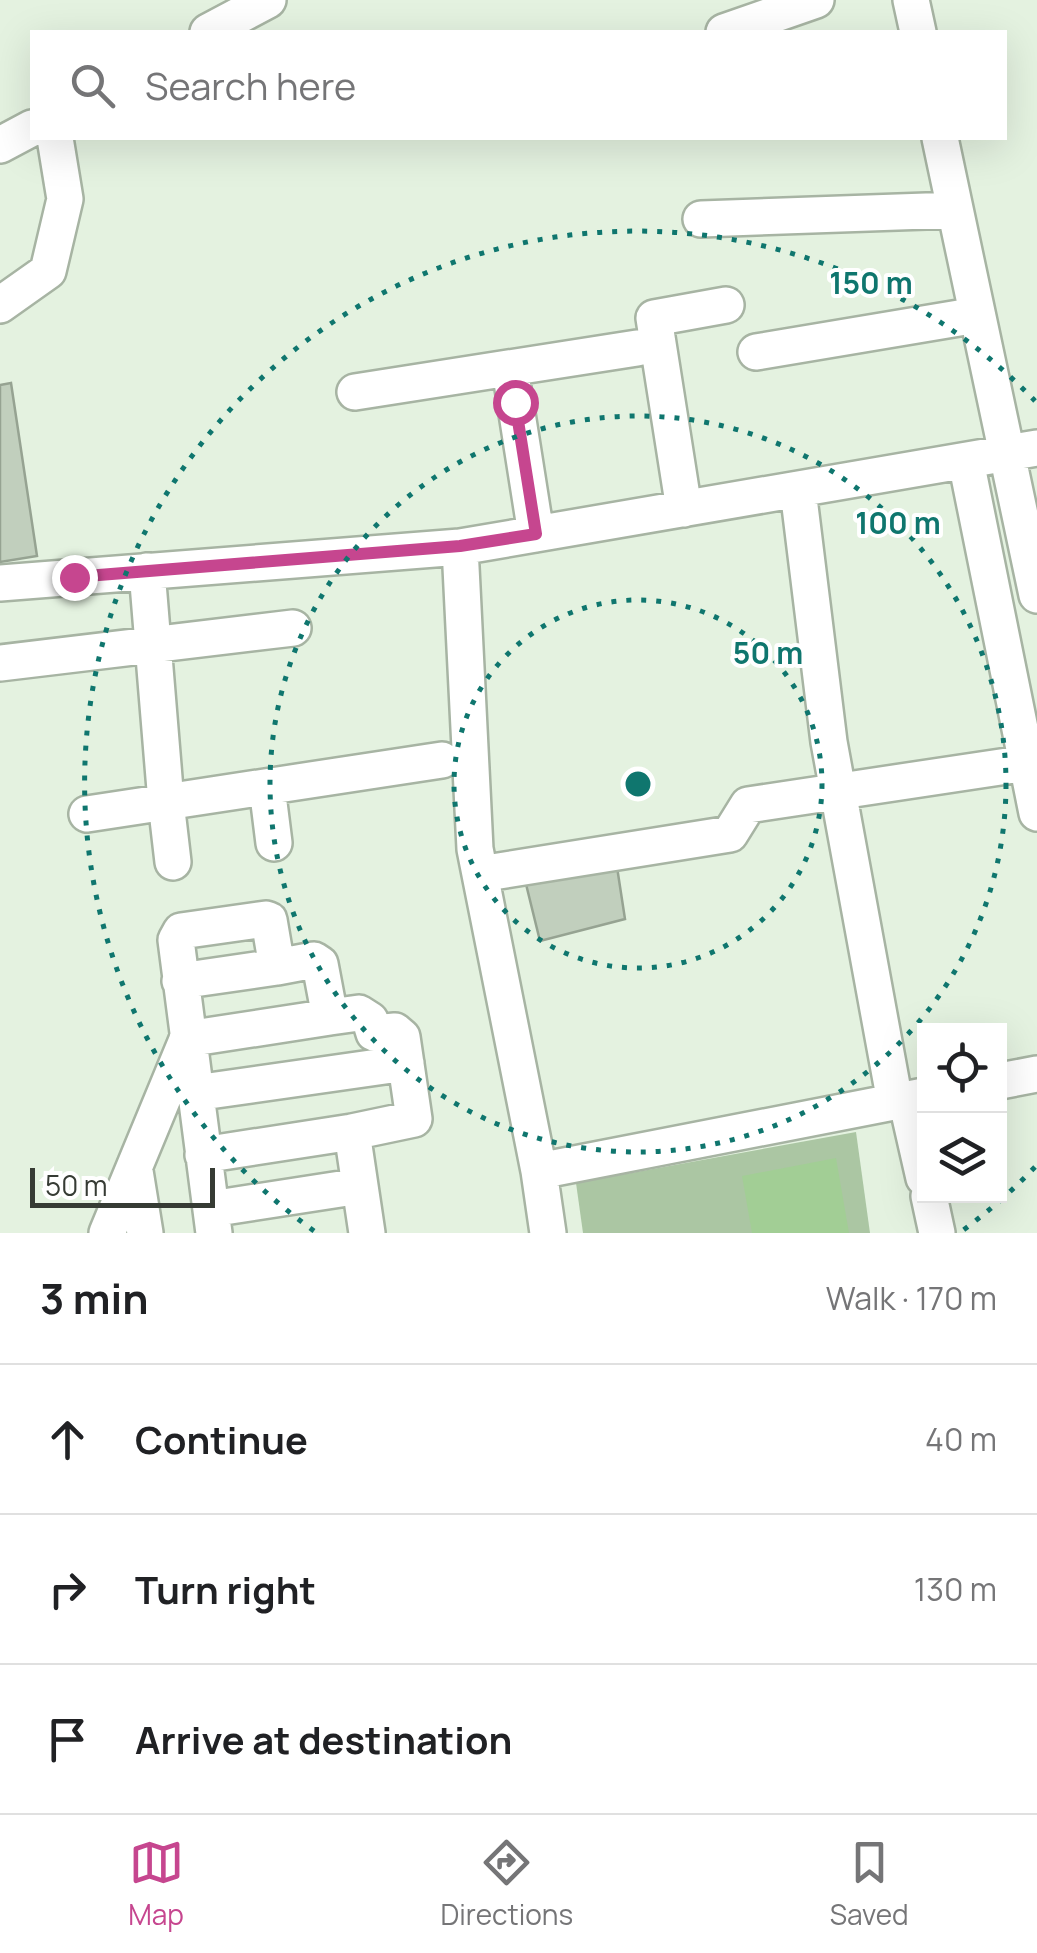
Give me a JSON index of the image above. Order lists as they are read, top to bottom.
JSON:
{
  "scale_bar": "50 m",
  "page": {
    "search": "Search here",
    "scale": "50 m",
    "heading": ["3 min", "Walk · 170 m"],
    "list": [
      ["Continue", "40 m"],
      ["Turn right", "130 m"],
      "Arrive at destination"
    ],
    "nav": ["Map", "Directions", "Saved"]
  },
  "rings": ["150 m", "100 m", "50 m"]
}
